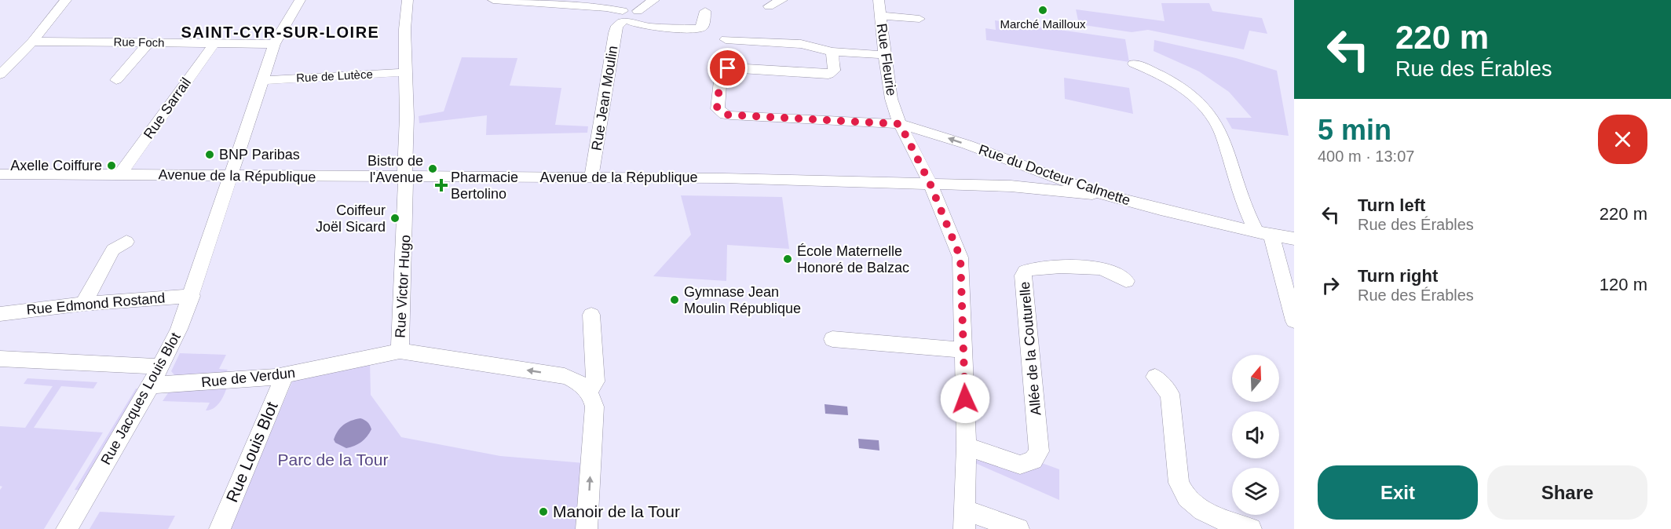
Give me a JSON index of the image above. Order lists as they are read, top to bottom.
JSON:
{
  "streets": {
    "street": [
      "Rue Foch",
      "Rue Fleurie",
      "Rue de Lutèce",
      "Rue Jean Moulin",
      "Rue Sarrail",
      "Rue du Docteur Calmette",
      "Avenue de la République",
      "Rue Victor Hugo",
      "Rue Edmond Rostand",
      "Allée de la Couturelle",
      "Rue de Verdun",
      "Rue Jacques Louis Blot",
      "Rue Louis Blot"
    ]
  },
  "crossings": [
    ["Rue Foch", "Rue Sarrail"],
    ["Rue Foch", "Rue Jacques Louis Blot"],
    ["Rue Fleurie", "Rue du Docteur Calmette"],
    ["Rue Fleurie", "Avenue de la République"],
    ["Rue Fleurie", "Allée de la Couturelle"],
    ["Rue de Lutèce", "Rue Victor Hugo"],
    ["Rue de Lutèce", "Rue Jacques Louis Blot"],
    ["Rue Jean Moulin", "Avenue de la République"],
    ["Rue Sarrail", "Avenue de la République"],
    ["Rue du Docteur Calmette", "Avenue de la République"],
    ["Avenue de la République", "Rue Victor Hugo"],
    ["Avenue de la République", "Rue Jacques Louis Blot"],
    ["Rue Victor Hugo", "Rue de Verdun"],
    ["Rue Edmond Rostand", "Rue Jacques Louis Blot"],
    ["Rue de Verdun", "Rue Jacques Louis Blot"],
    ["Rue de Verdun", "Rue Louis Blot"]
  ],
  "one_way": ["Rue Victor Hugo"],
  "districts": ["SAINT-CYR-SUR-LOIRE"],
  "parks": ["Parc de la Tour"],
  "places": {
    "other": [
      "Marché Mailloux",
      "BNP Paribas",
      "Axelle Coiffure",
      "Bistro de l'Avenue",
      "Coiffeur Joël Sicard",
      "École Maternelle Honoré de Balzac",
      "Gymnase Jean Moulin République",
      "Manoir de la Tour"
    ],
    "health": ["Pharmacie Bertolino"]
  },
  "north": "top",
  "page": {
    "turn": ["220 m", "Rue des Érables"],
    "heading": ["5 min", "400 m · 13:07"],
    "list": [
      {
        "name": "Turn left",
        "note": "Rue des Érables",
        "value": "220 m"
      },
      {
        "name": "Turn right",
        "note": "Rue des Érables",
        "value": "120 m"
      }
    ],
    "buttons": ["Exit", "Share"]
  }
}
